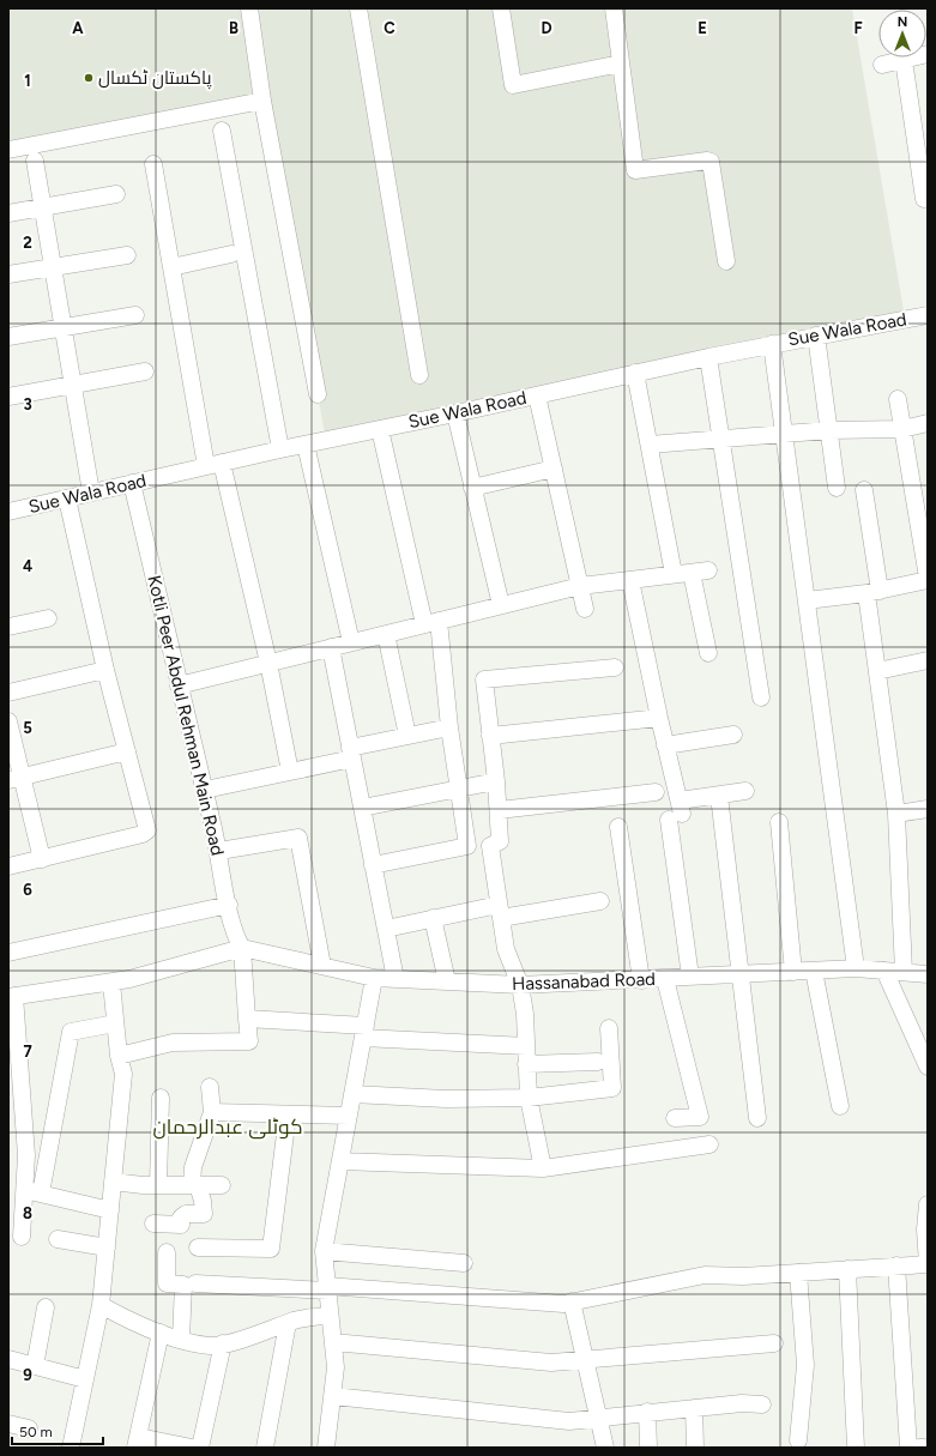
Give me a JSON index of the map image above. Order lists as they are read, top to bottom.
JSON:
{
  "streets": {
    "street": ["Sue Wala Road", "Kotli Peer Abdul Rehman Main Road", "Hassanabad Road"]
  },
  "crossings": [
    ["Sue Wala Road", "Kotli Peer Abdul Rehman Main Road"],
    ["Kotli Peer Abdul Rehman Main Road", "Hassanabad Road"]
  ],
  "districts": ["کوٹلی عبدالرحمان"],
  "places": ["پاکستان ٹکسال"],
  "scale_bar": "50 m",
  "north": "top",
  "grid": {
    "columns": [
      "A",
      "B",
      "C",
      "D",
      "E",
      "F"
    ],
    "rows": [
      "1",
      "2",
      "3",
      "4",
      "5",
      "6",
      "7",
      "8",
      "9"
    ]
  }
}
